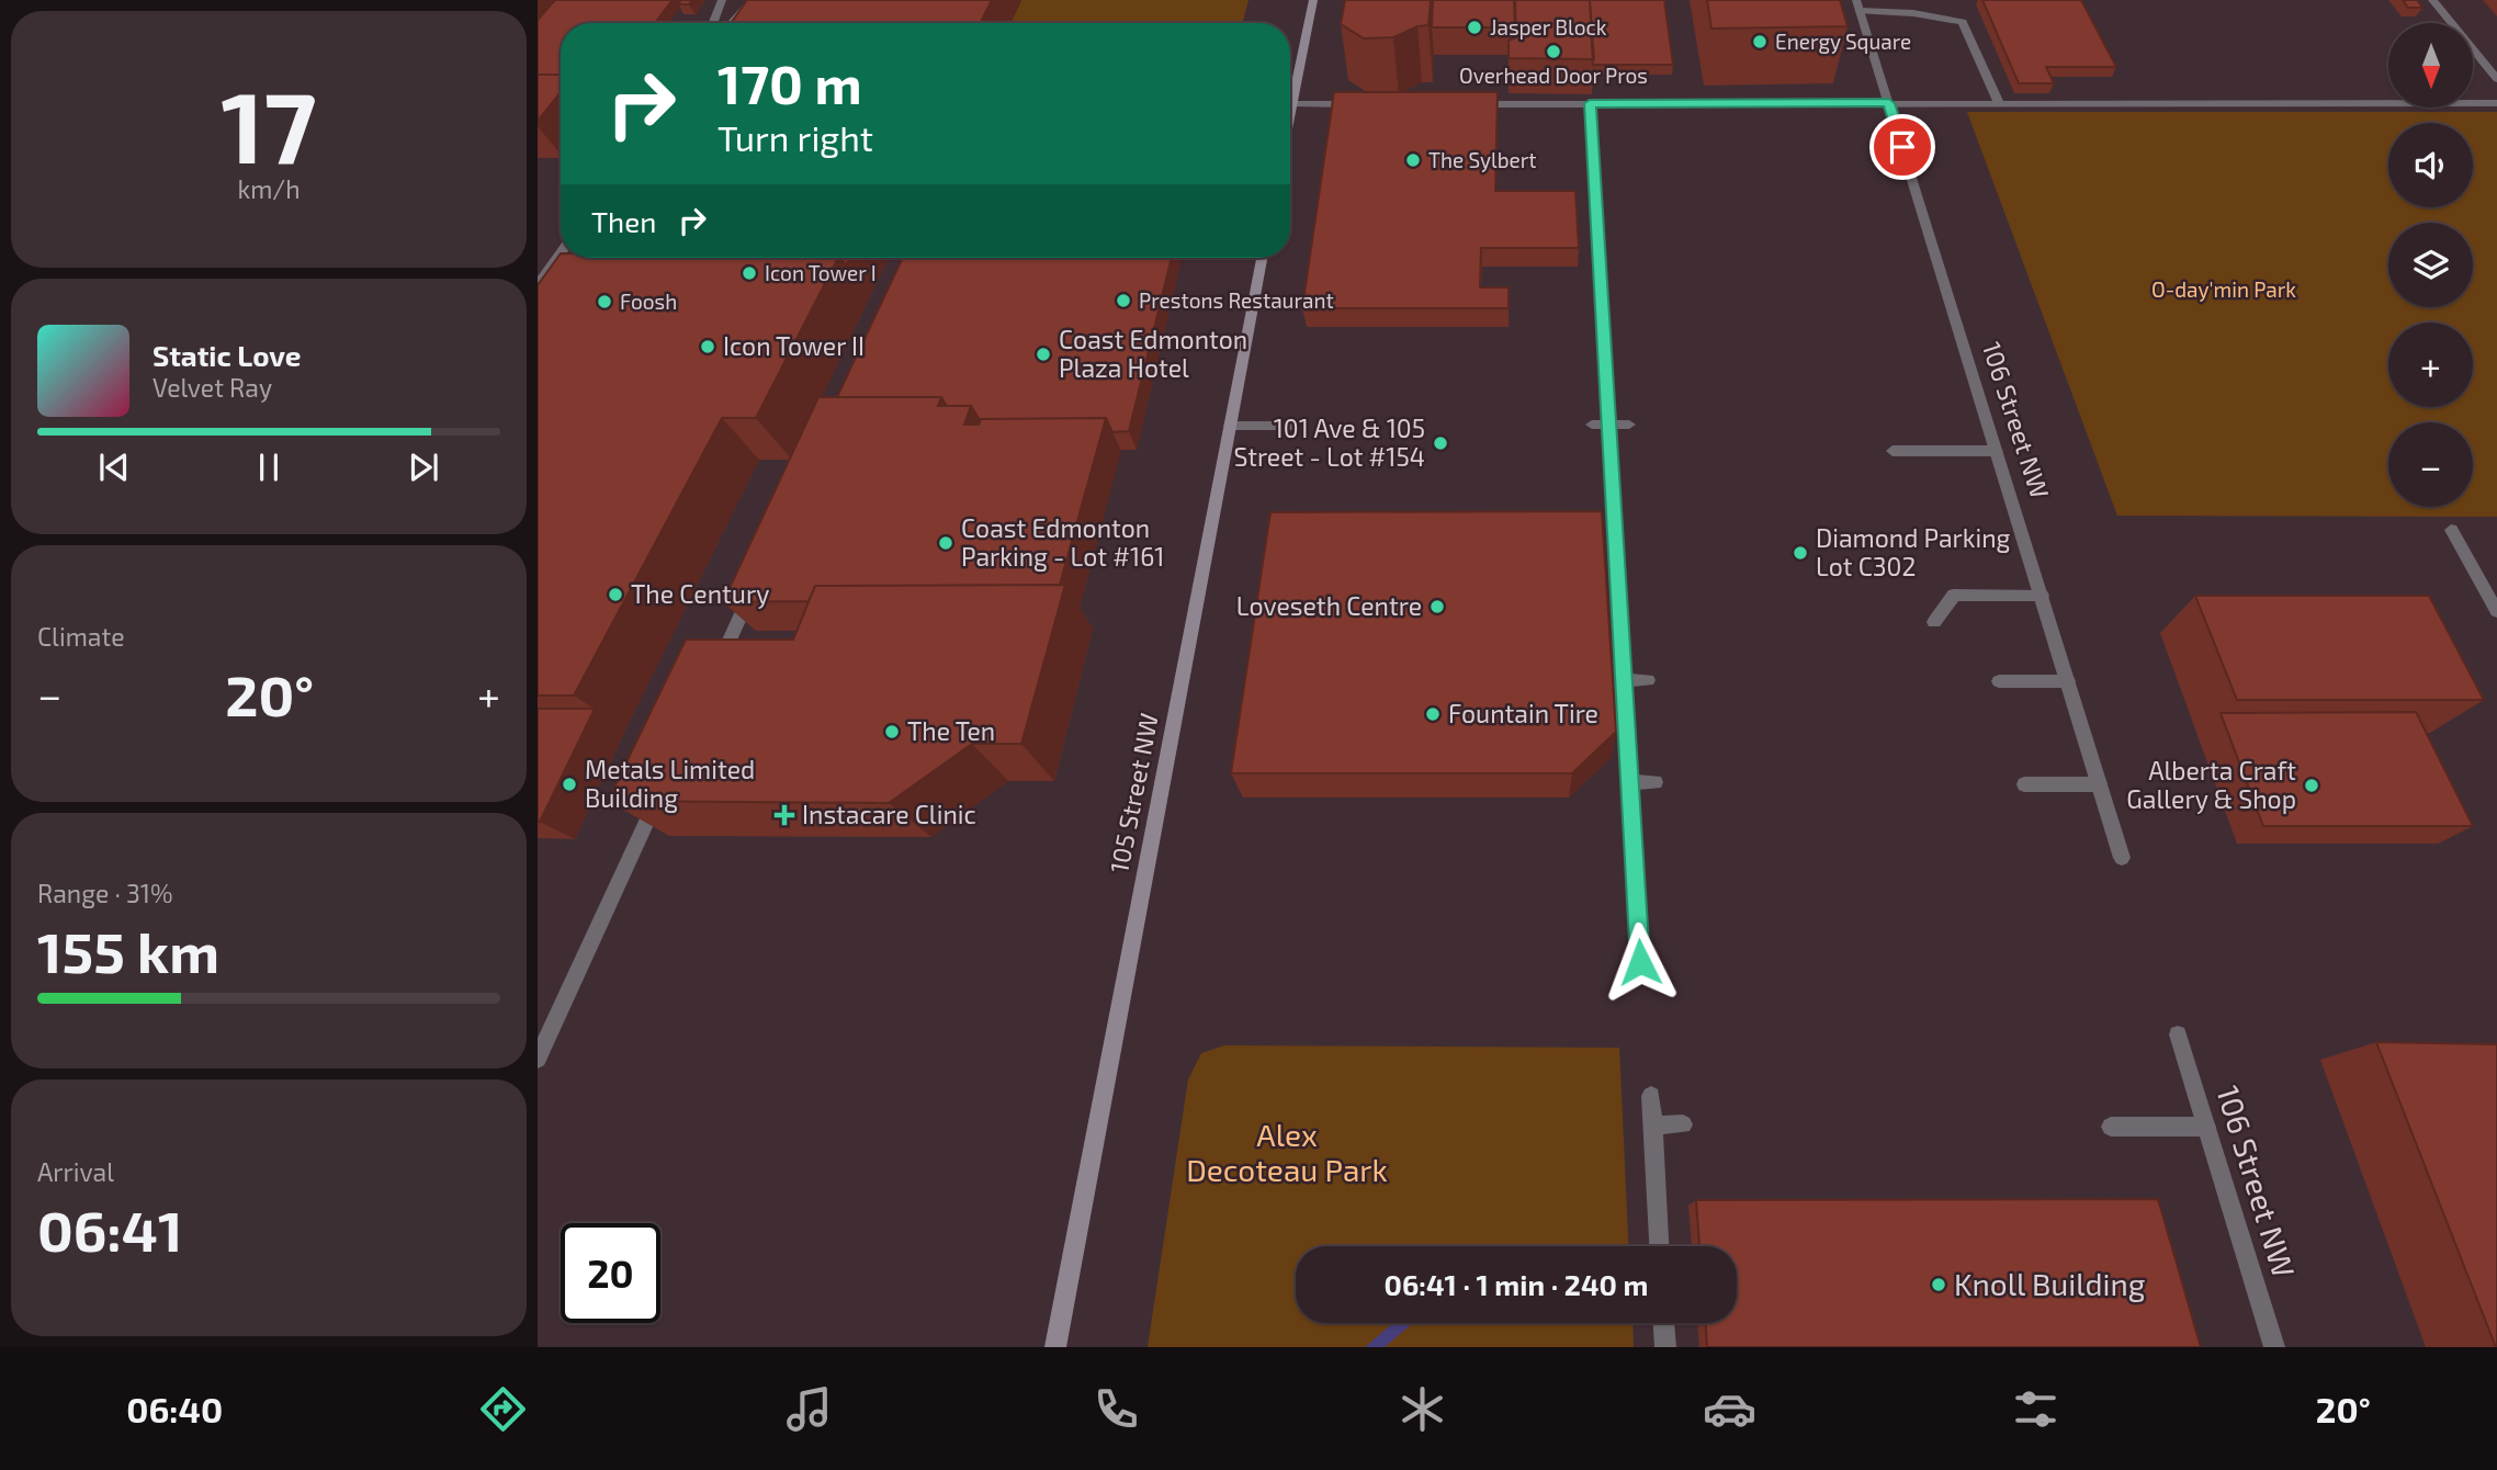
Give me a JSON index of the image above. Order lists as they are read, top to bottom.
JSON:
{
  "streets": {
    "street": ["106 Street NW", "105 Street NW"]
  },
  "parks": ["O-day'min Park", "Alex Decoteau Park"],
  "places": {
    "other": [
      "Jasper Block",
      "Energy Square",
      "Overhead Door Pros",
      "The Sylbert",
      "Icon Tower I",
      "Prestons Restaurant",
      "Foosh",
      "Icon Tower II",
      "Coast Edmonton Plaza Hotel",
      "101 Ave & 105 Street - Lot #154",
      "Coast Edmonton Parking - Lot #161",
      "Diamond Parking Lot C302",
      "The Century",
      "Loveseth Centre",
      "Fountain Tire",
      "The Ten",
      "Metals Limited Building",
      "Alberta Craft Gallery & Shop",
      "Knoll Building"
    ],
    "health": ["Instacare Clinic"]
  },
  "north": "bottom",
  "page": {
    "tile": [
      ["17", "km/h"],
      "Climate",
      ["Range · 31%", "155 km"],
      ["Arrival", "06:41"]
    ],
    "map_buttons": ["+", "−"],
    "turn": ["170 m", "Turn right"],
    "then": "Then",
    "song": ["Static Love", "Velvet Ray"],
    "heat": ["−", "20°", "+"],
    "limit": "20",
    "trip": "06:41 · 1 min · 240 m",
    "tabs": ["06:40", "20°"]
  }
}
